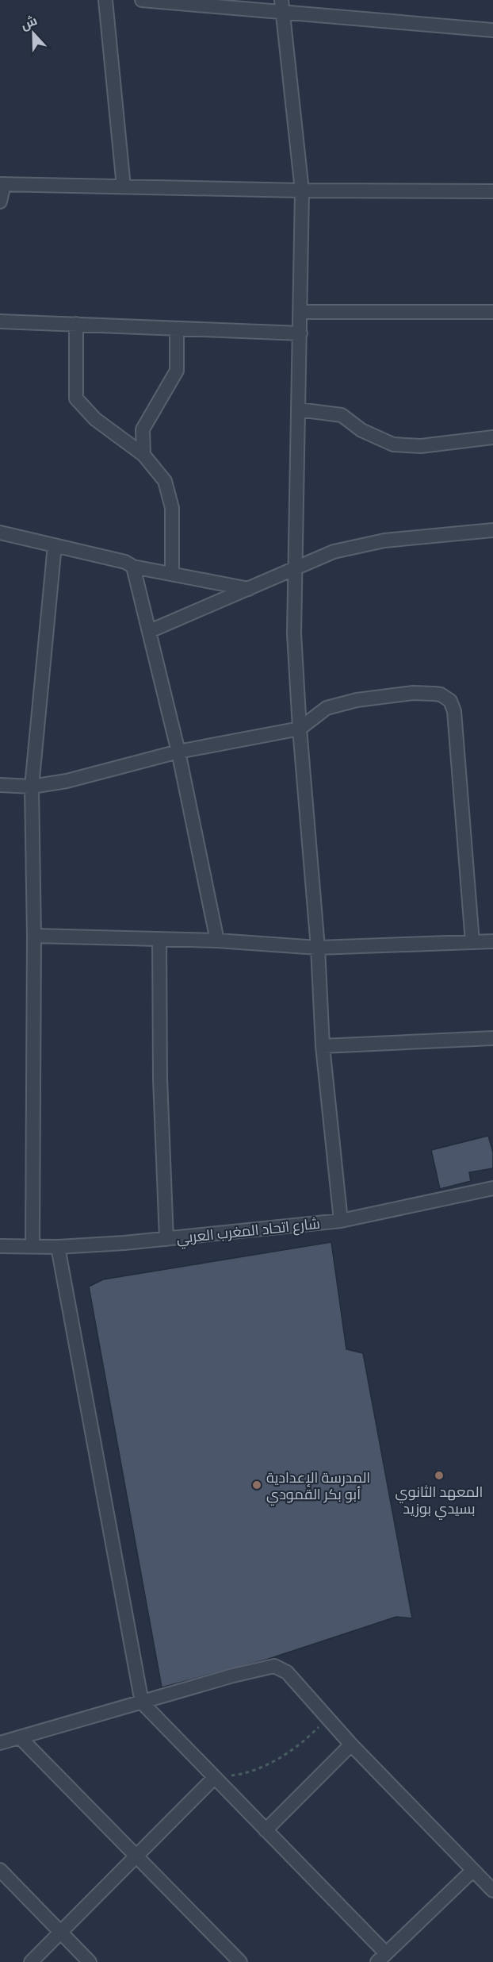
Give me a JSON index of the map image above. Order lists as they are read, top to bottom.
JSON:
{
  "streets": {
    "street": ["شارع اتحاد المغرب العربي"]
  },
  "places": ["المعهد الثانوي بسيدي بوزيد", "المدرسة الإعدادية أبو بكر القمودي"],
  "north": "top"
}
